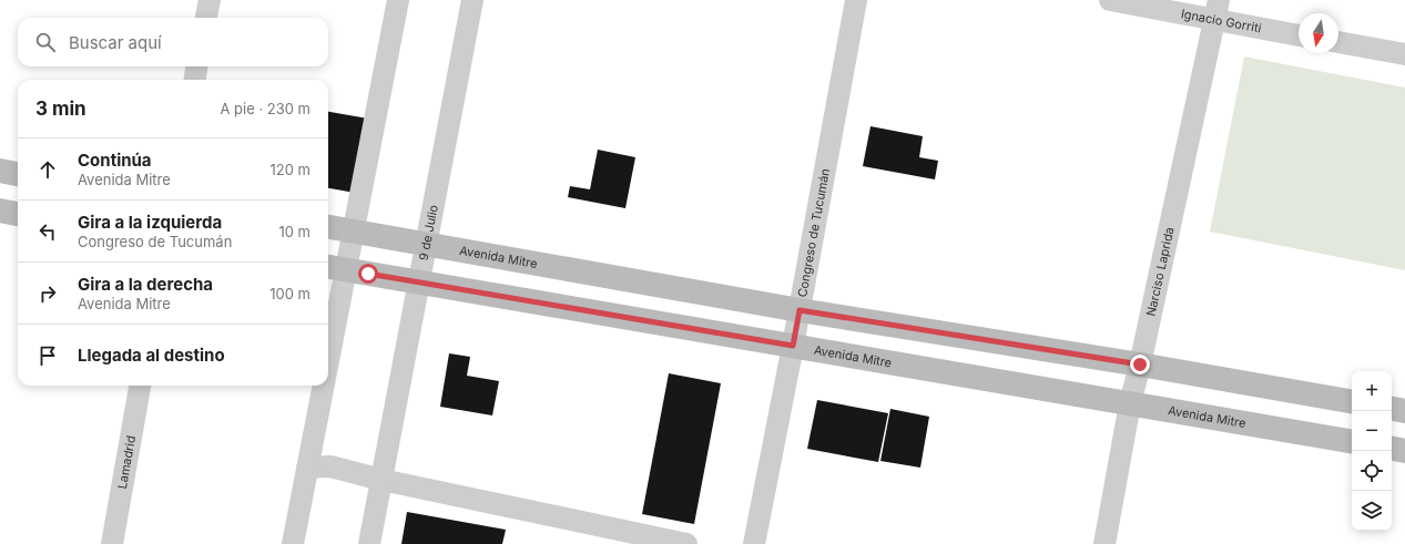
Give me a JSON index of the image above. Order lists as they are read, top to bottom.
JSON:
{
  "streets": {
    "main road": ["Avenida Mitre"],
    "street": [
      "Ignacio Gorriti",
      "9 de Julio",
      "Congreso de Tucumán",
      "Narciso Laprida",
      "Lamadrid"
    ]
  },
  "crossings": [
    ["Ignacio Gorriti", "Narciso Laprida"],
    ["9 de Julio", "Avenida Mitre"],
    ["Congreso de Tucumán", "Avenida Mitre"],
    ["Avenida Mitre", "Narciso Laprida"]
  ],
  "north": "bottom",
  "page": {
    "search": "Buscar aquí",
    "heading": ["3 min", "A pie · 230 m"],
    "list": [
      ["Continúa", "Avenida Mitre", "120 m"],
      ["Gira a la izquierda", "Congreso de Tucumán", "10 m"],
      ["Gira a la derecha", "Avenida Mitre", "100 m"],
      "Llegada al destino"
    ],
    "map_buttons": ["+", "−"]
  }
}
